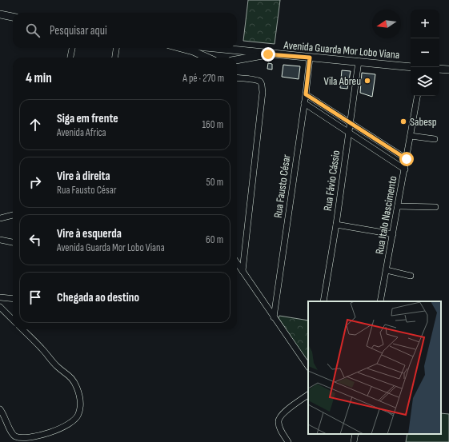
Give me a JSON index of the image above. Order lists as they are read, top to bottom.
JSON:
{
  "streets": {
    "main road": ["Avenida Guarda Mor Lobo Viana"],
    "street": ["Rua Fávio Cássio", "Rua Fausto César", "Rua Italo Nascimento"]
  },
  "crossings": [
    ["Avenida Guarda Mor Lobo Viana", "Rua Fávio Cássio"],
    ["Avenida Guarda Mor Lobo Viana", "Rua Fausto César"]
  ],
  "places": ["Vila Abreu", "Sabesp"],
  "north": "left",
  "page": {
    "map_buttons": ["+", "−"],
    "search": "Pesquisar aqui",
    "heading": ["4 min", "A pé · 270 m"],
    "list": [
      ["Siga em frente", "Avenida Africa", "160 m"],
      ["Vire à direita", "Rua Fausto César", "50 m"],
      ["Vire à esquerda", "Avenida Guarda Mor Lobo Viana", "60 m"],
      "Chegada ao destino"
    ]
  }
}
